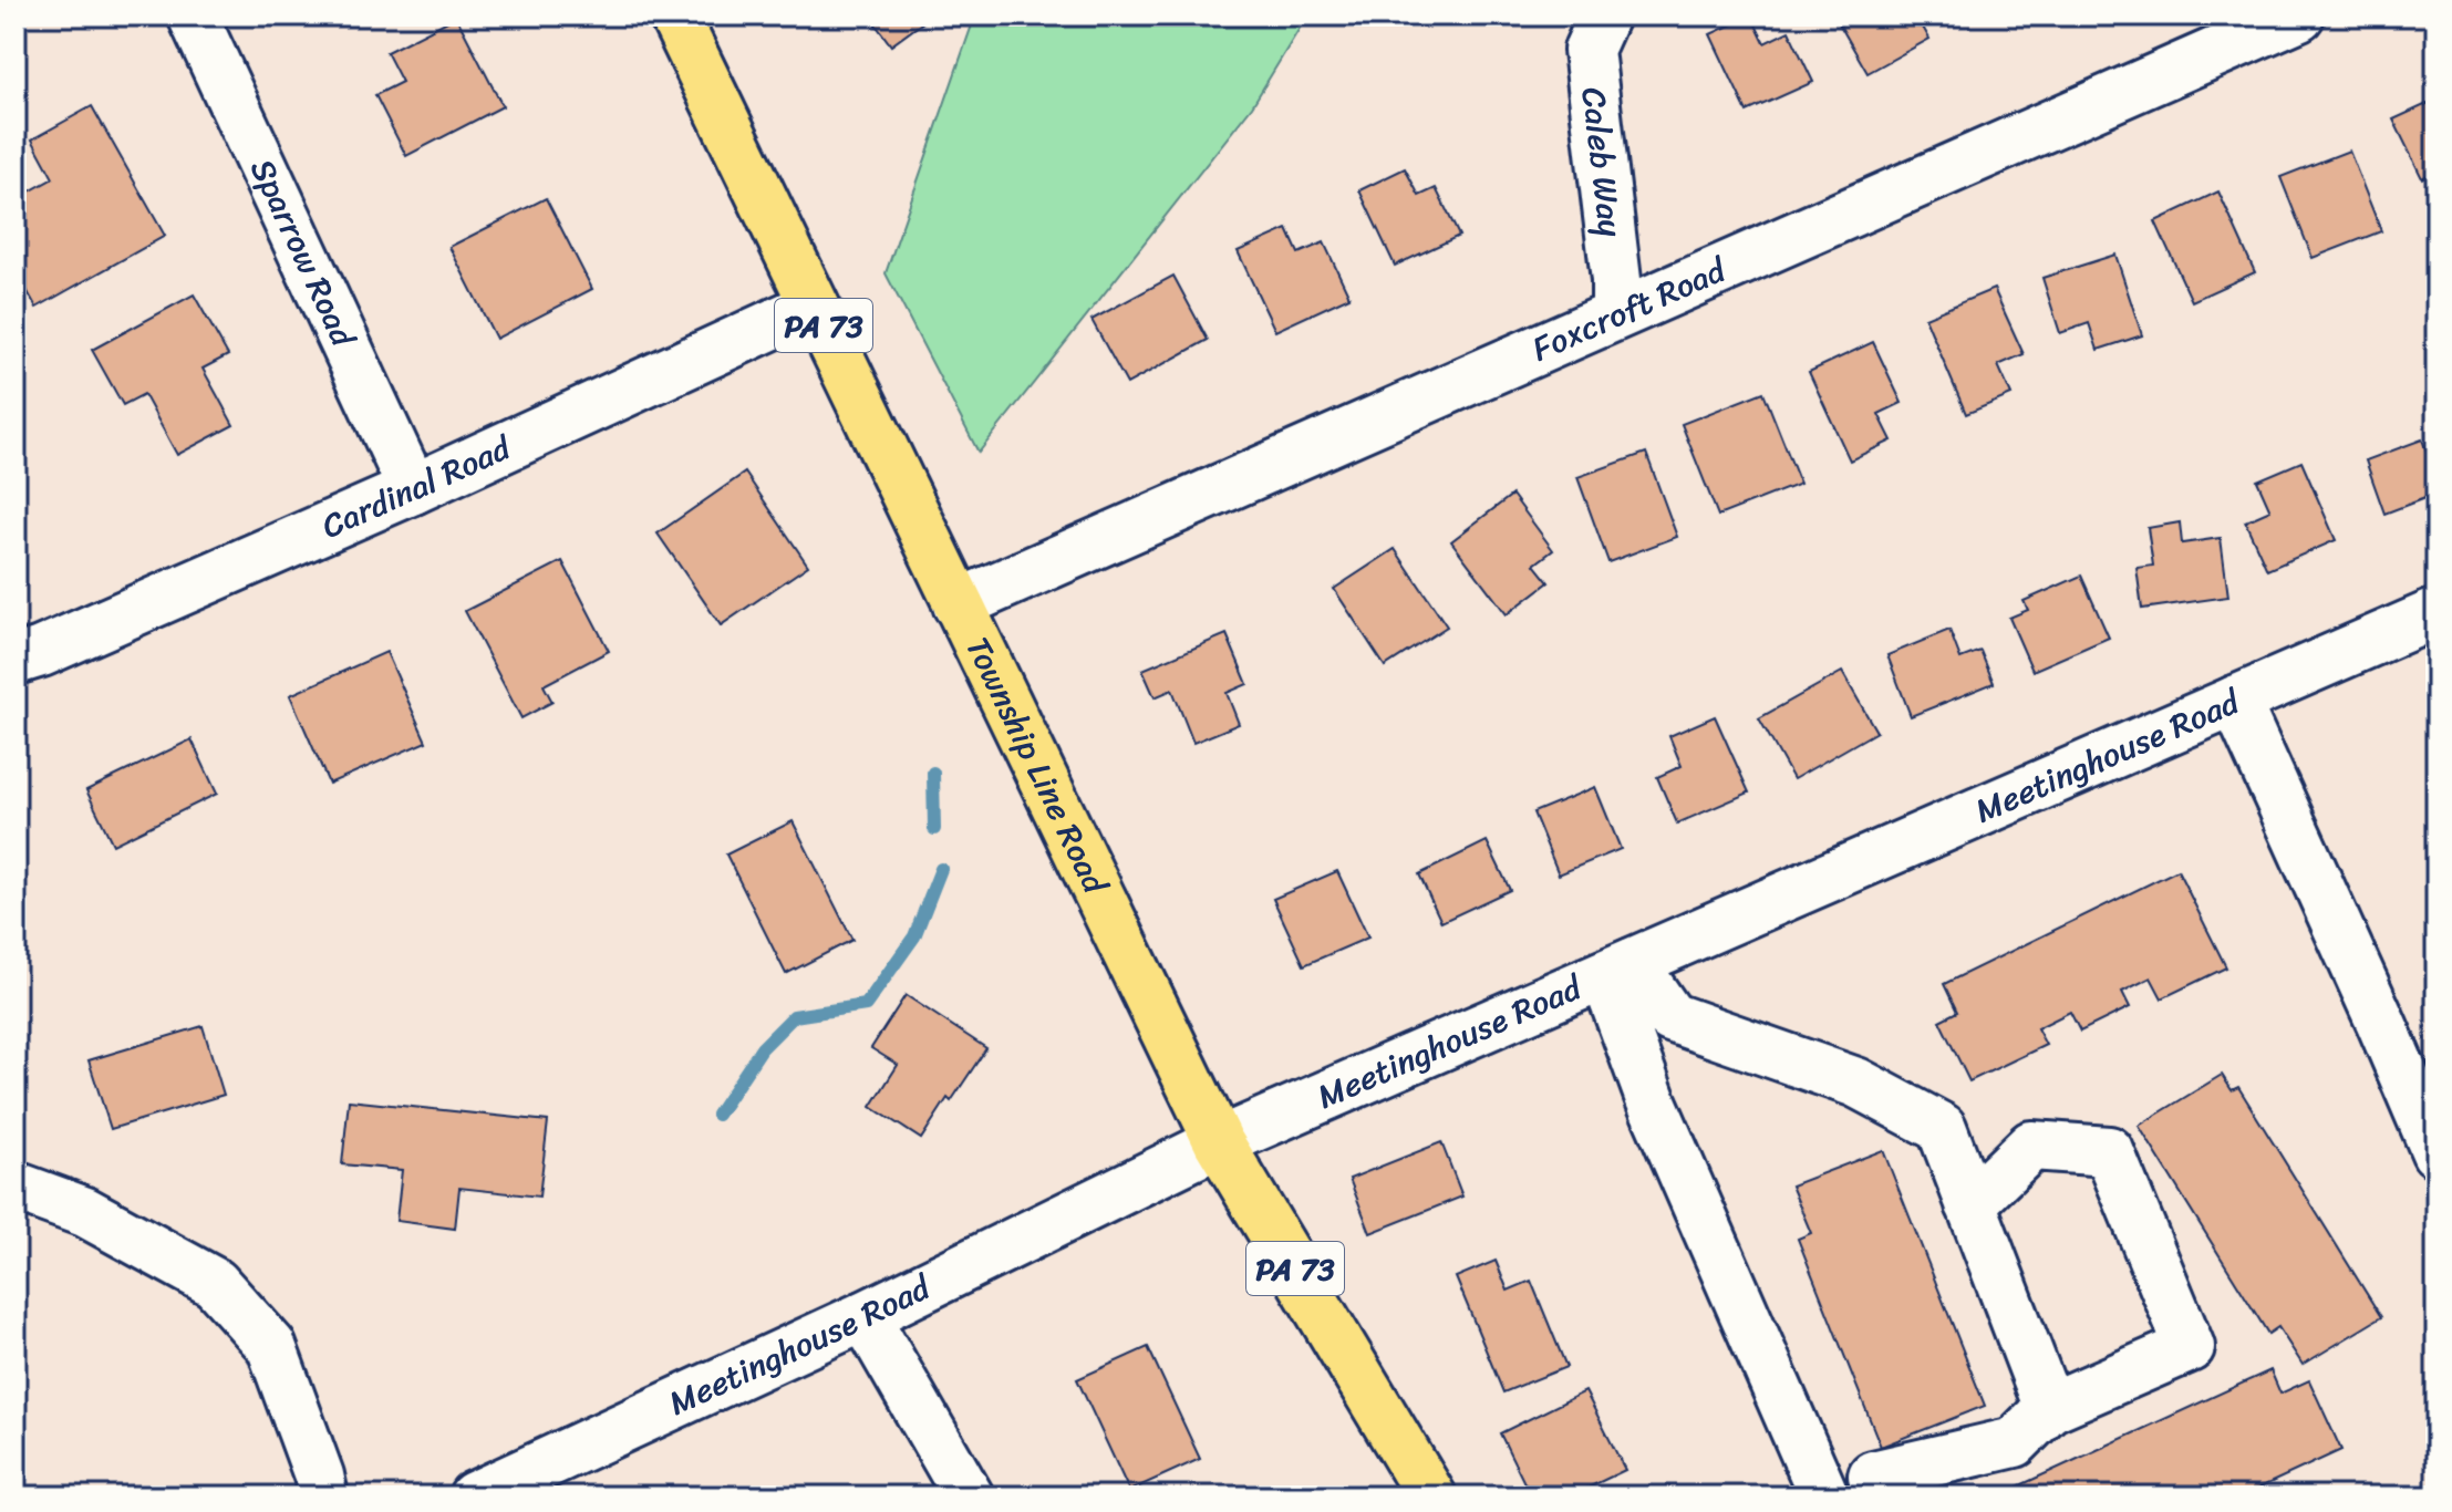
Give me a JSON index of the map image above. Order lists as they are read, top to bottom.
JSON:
{
  "streets": {
    "main road": ["PA 73", "Township Line Road"],
    "street": [
      "Caleb Way",
      "Sparrow Road",
      "Foxcroft Road",
      "Cardinal Road",
      "Meetinghouse Road"
    ]
  },
  "crossings": [
    ["Caleb Way", "Foxcroft Road"],
    ["Sparrow Road", "Cardinal Road"],
    ["Foxcroft Road", "Township Line Road"],
    ["Cardinal Road", "Township Line Road"],
    ["Meetinghouse Road", "Township Line Road"]
  ]
}
